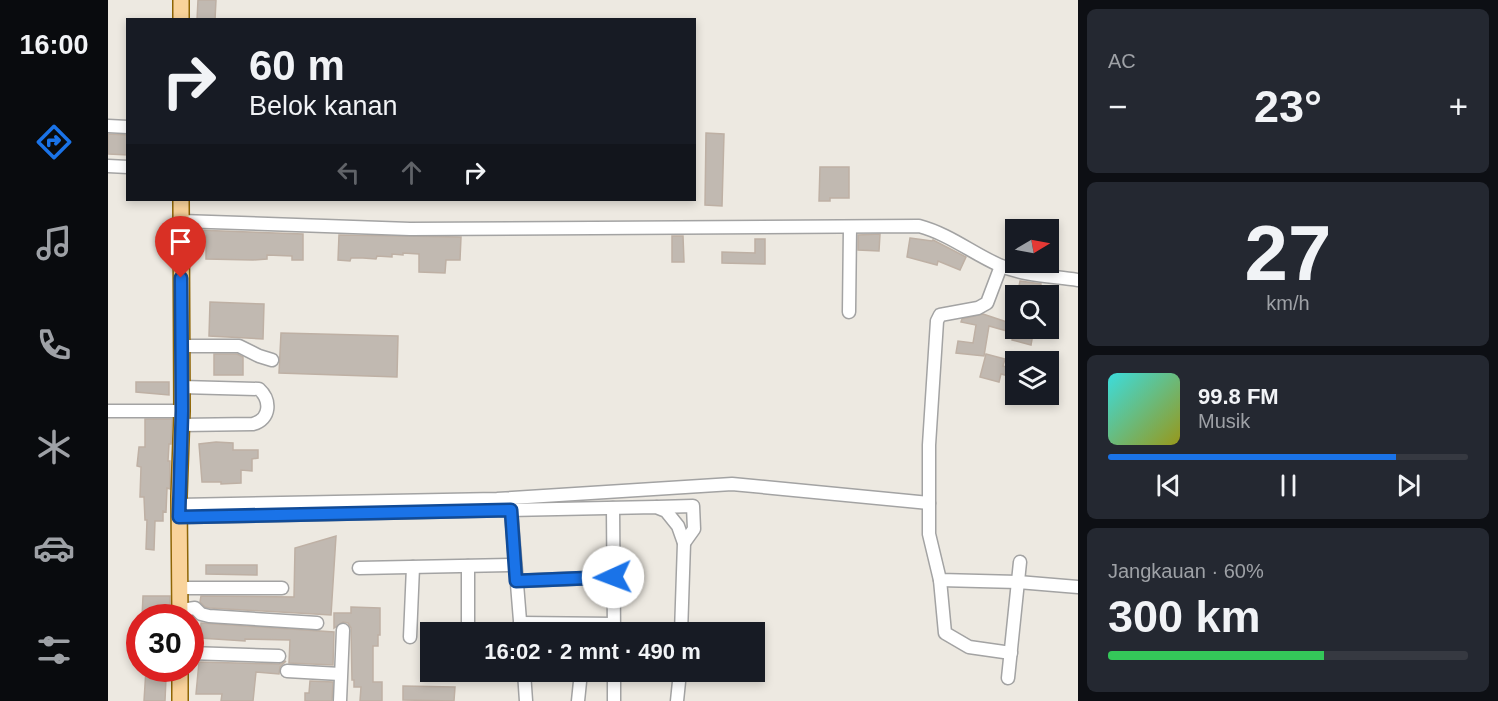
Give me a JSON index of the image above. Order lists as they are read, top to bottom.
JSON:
{
  "north": "right",
  "page": {
    "tabs": "16:00",
    "tile": [
      "AC",
      ["27", "km/h"],
      ["Jangkauan · 60%", "300 km"]
    ],
    "turn": ["60 m", "Belok kanan"],
    "heat": ["−", "23°", "+"],
    "song": ["99.8 FM", "Musik"],
    "limit": "30",
    "trip": "16:02 · 2 mnt · 490 m"
  }
}
